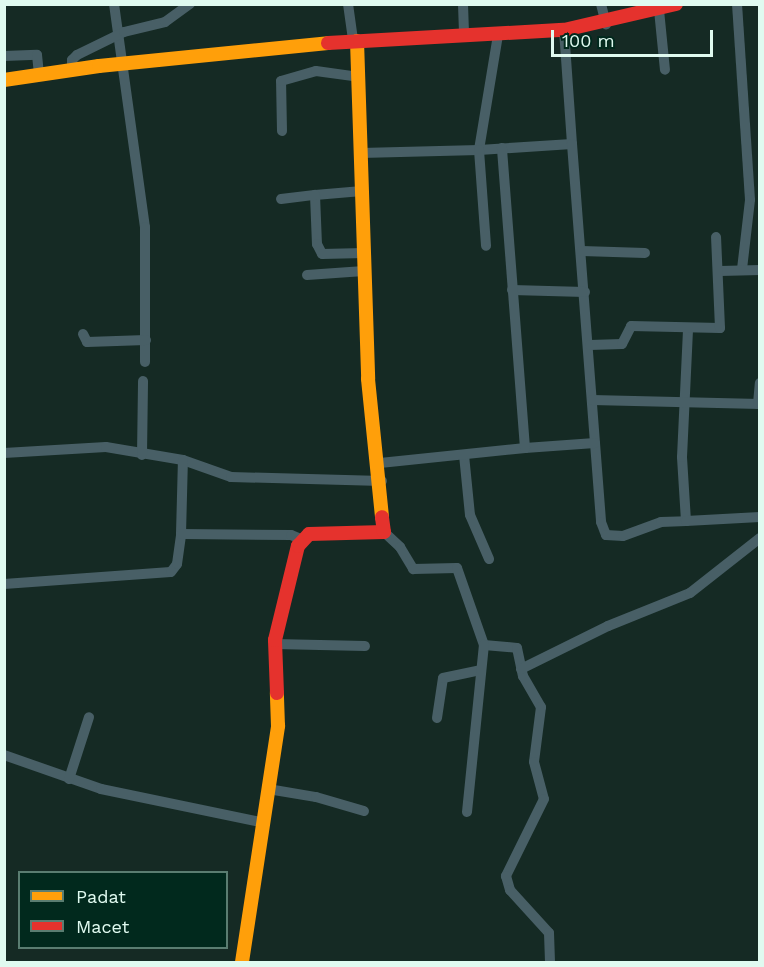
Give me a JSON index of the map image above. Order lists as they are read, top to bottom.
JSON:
{
  "legend": ["Padat", "Macet"],
  "scale_bar": "100 m"
}
